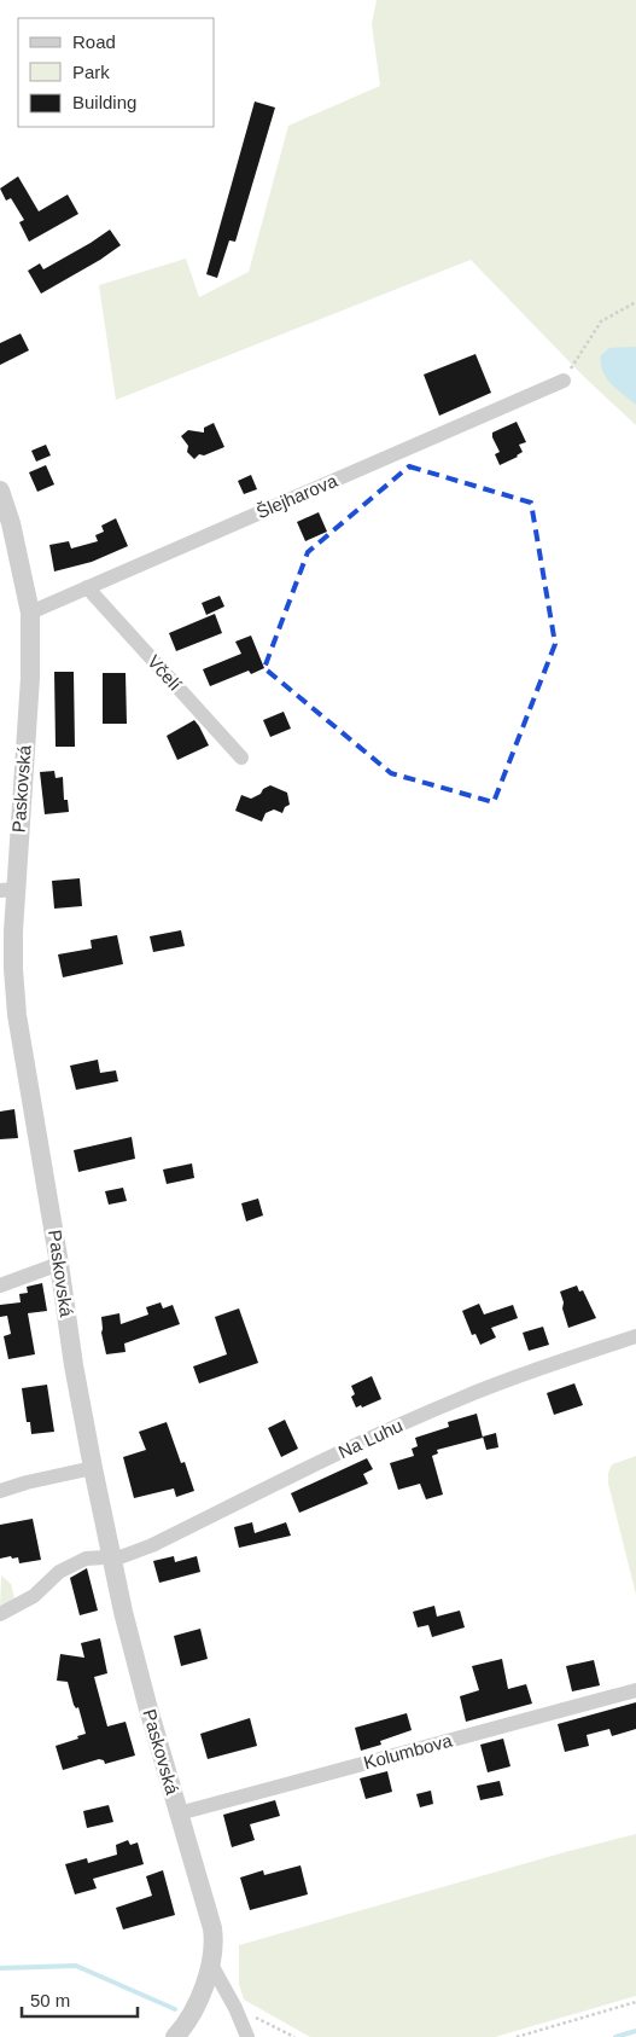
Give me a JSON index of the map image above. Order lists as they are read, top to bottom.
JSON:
{
  "streets": {
    "street": [
      "Šlejharova",
      "Včelí",
      "Paskovská",
      "Na Luhu",
      "Kolumbova"
    ]
  },
  "crossings": [
    ["Šlejharova", "Včelí"],
    ["Šlejharova", "Paskovská"],
    ["Paskovská", "Na Luhu"],
    ["Paskovská", "Kolumbova"]
  ],
  "legend": ["Road", "Park", "Building"],
  "scale_bar": "50 m"
}
